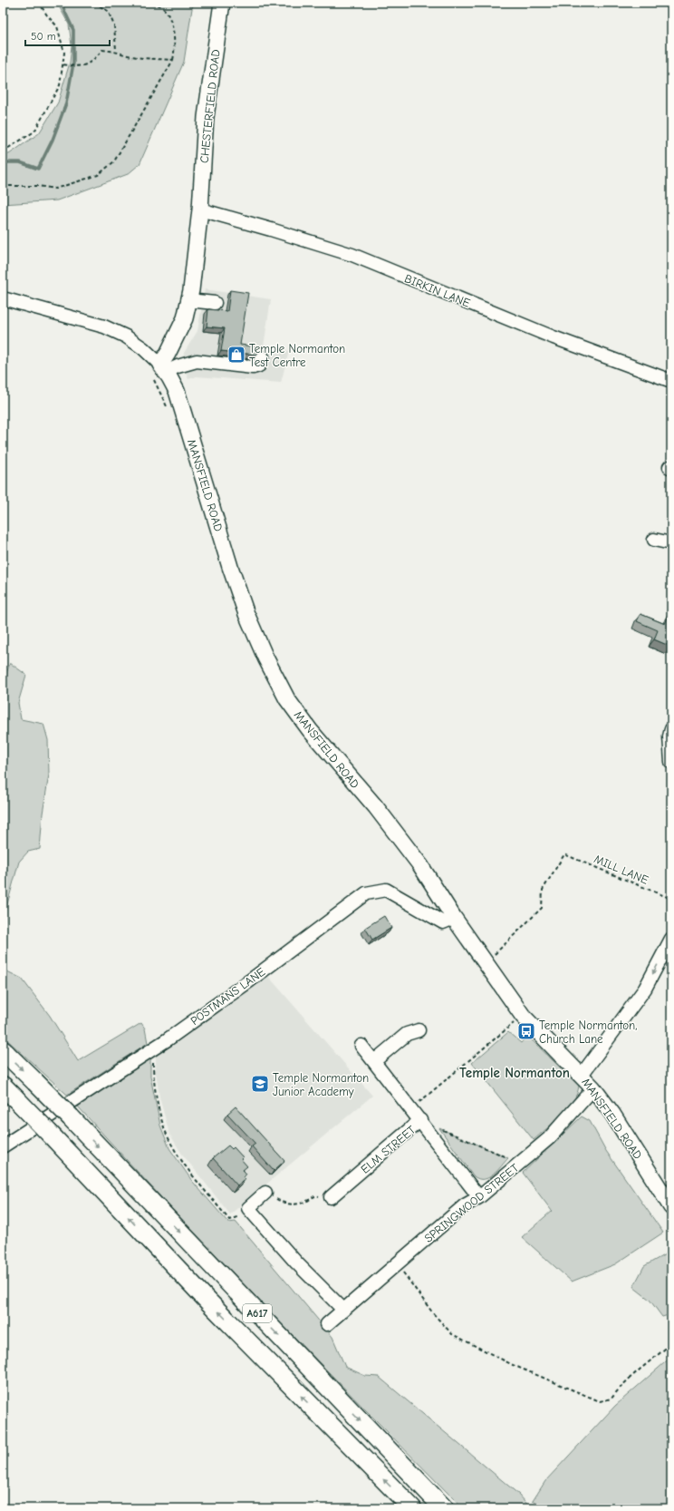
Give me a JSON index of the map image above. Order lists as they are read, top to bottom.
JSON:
{
  "streets": {
    "highway": ["A617"],
    "main road": ["CHESTERFIELD ROAD", "MANSFIELD ROAD"],
    "street": [
      "BIRKIN LANE",
      "POSTMANS LANE",
      "ELM STREET",
      "SPRINGWOOD STREET"
    ],
    "path": ["MILL LANE"]
  },
  "crossings": [
    ["CHESTERFIELD ROAD", "BIRKIN LANE"],
    ["CHESTERFIELD ROAD", "MANSFIELD ROAD"],
    ["MANSFIELD ROAD", "MILL LANE"],
    ["MANSFIELD ROAD", "POSTMANS LANE"],
    ["MANSFIELD ROAD", "SPRINGWOOD STREET"],
    ["ELM STREET", "SPRINGWOOD STREET"]
  ],
  "districts": ["Temple Normanton"],
  "places": {
    "shop": ["Temple Normanton Test Centre"],
    "bus stop": ["Temple Normanton, Church Lane"],
    "school or university": ["Temple Normanton Junior Academy"]
  },
  "scale_bar": "50 m"
}
